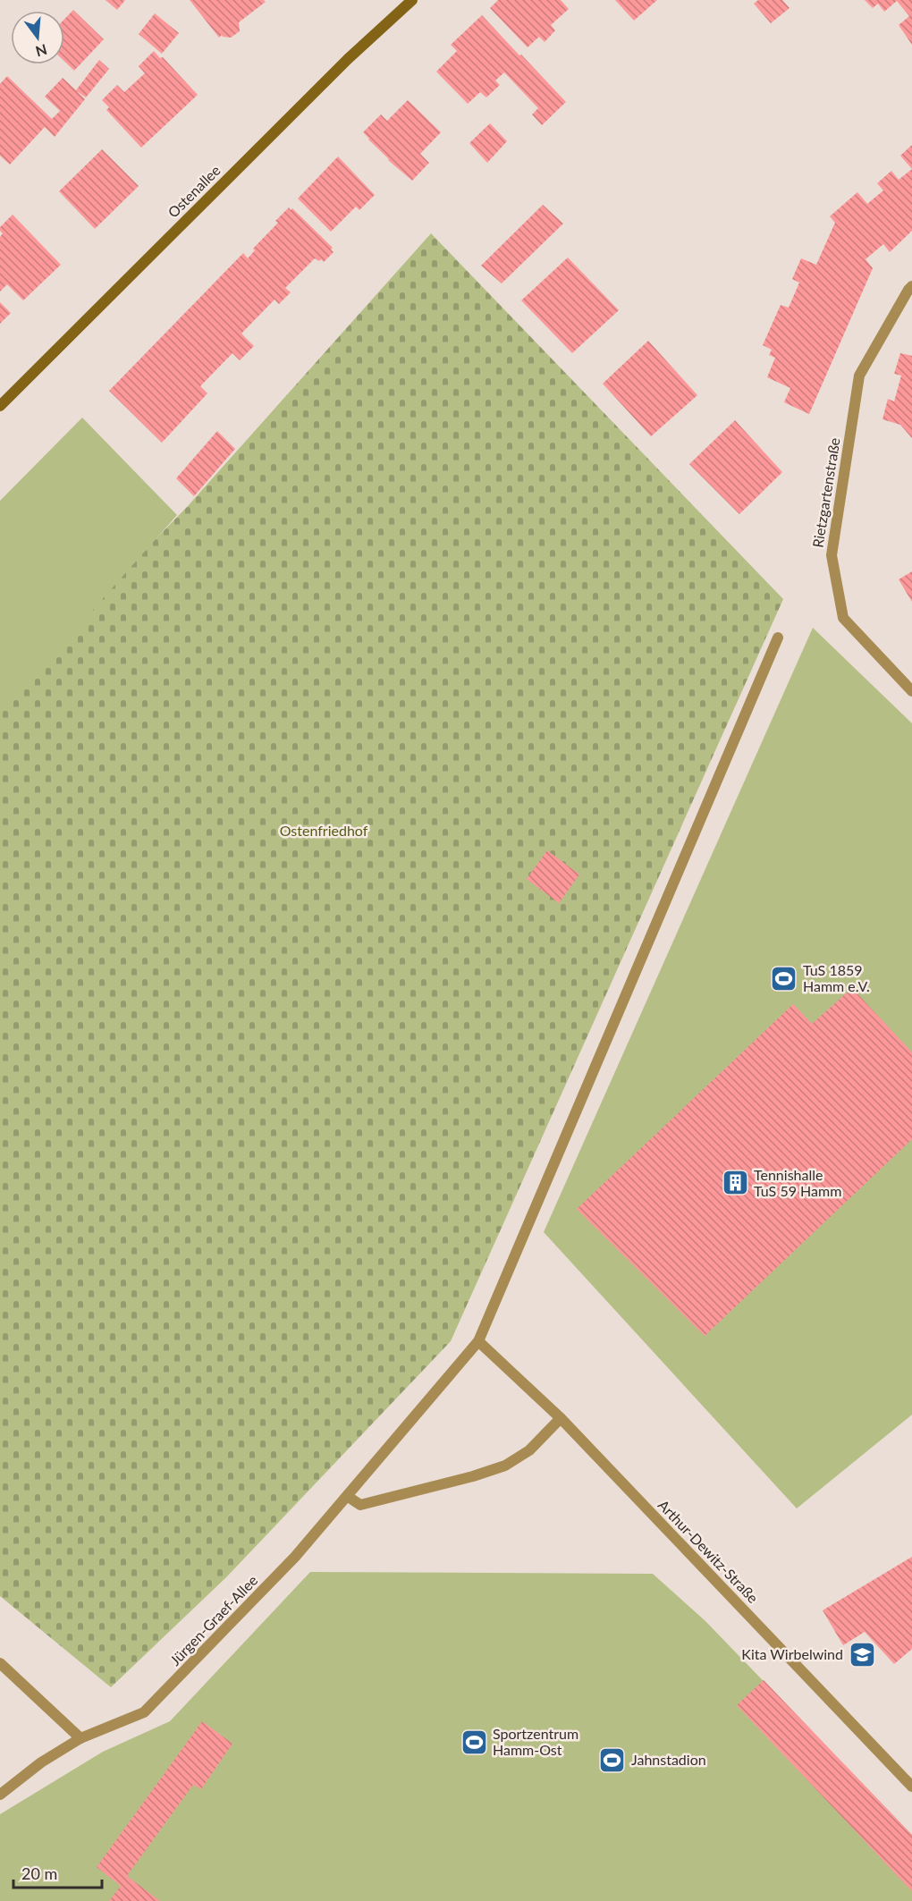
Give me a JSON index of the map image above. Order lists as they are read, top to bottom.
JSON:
{
  "streets": {
    "main road": ["Ostenallee"],
    "street": ["Rietzgartenstraße", "Arthur-Dewitz-Straße", "Jürgen-Graef-Allee"]
  },
  "crossings": [
    ["Arthur-Dewitz-Straße", "Jürgen-Graef-Allee"]
  ],
  "parks": ["Ostenfriedhof"],
  "places": {
    "sports": ["TuS 1859 Hamm e.V.", "Sportzentrum Hamm-Ost", "Jahnstadion"],
    "building": ["Tennishalle TuS 59 Hamm"],
    "school or university": ["Kita Wirbelwind"]
  },
  "scale_bar": "20 m",
  "north": "bottom"
}
